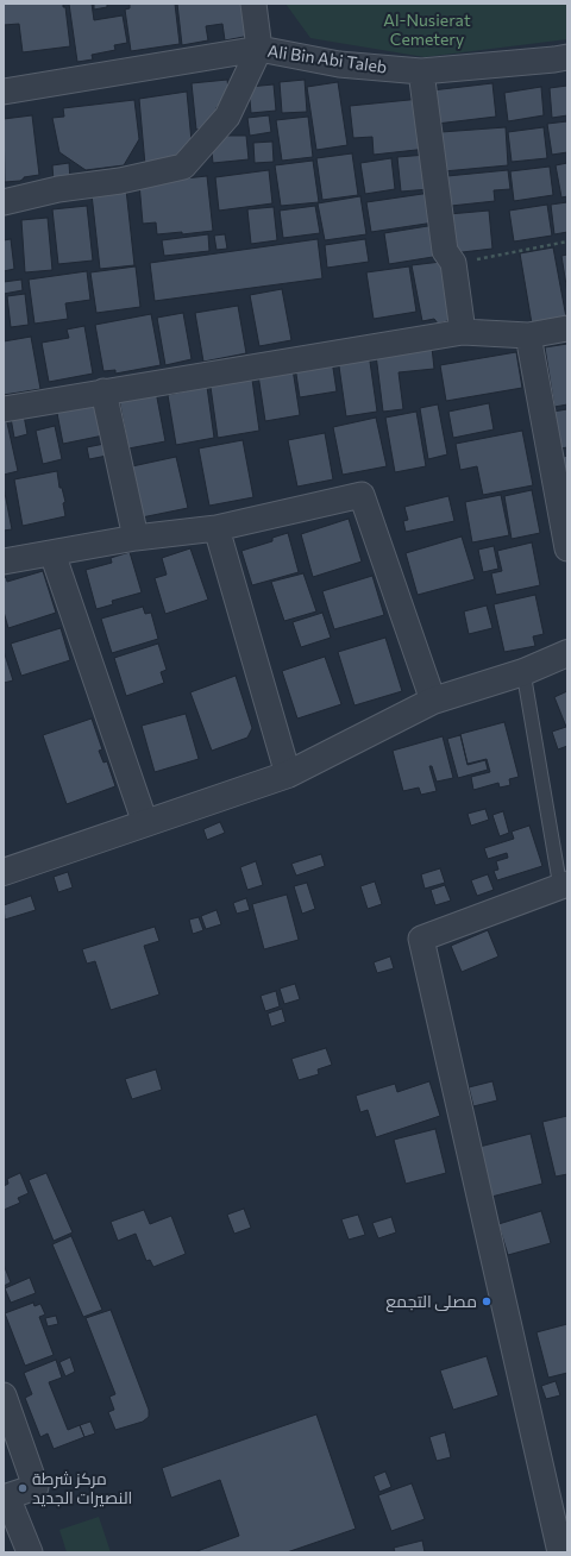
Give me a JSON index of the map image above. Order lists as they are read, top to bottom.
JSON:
{
  "streets": {
    "street": ["Ali Bin Abi Taleb"]
  },
  "parks": ["Al-Nusierat Cemetery"],
  "places": ["مصلى التجمع", "مركز شرطة النصيرات الجديد"]
}
